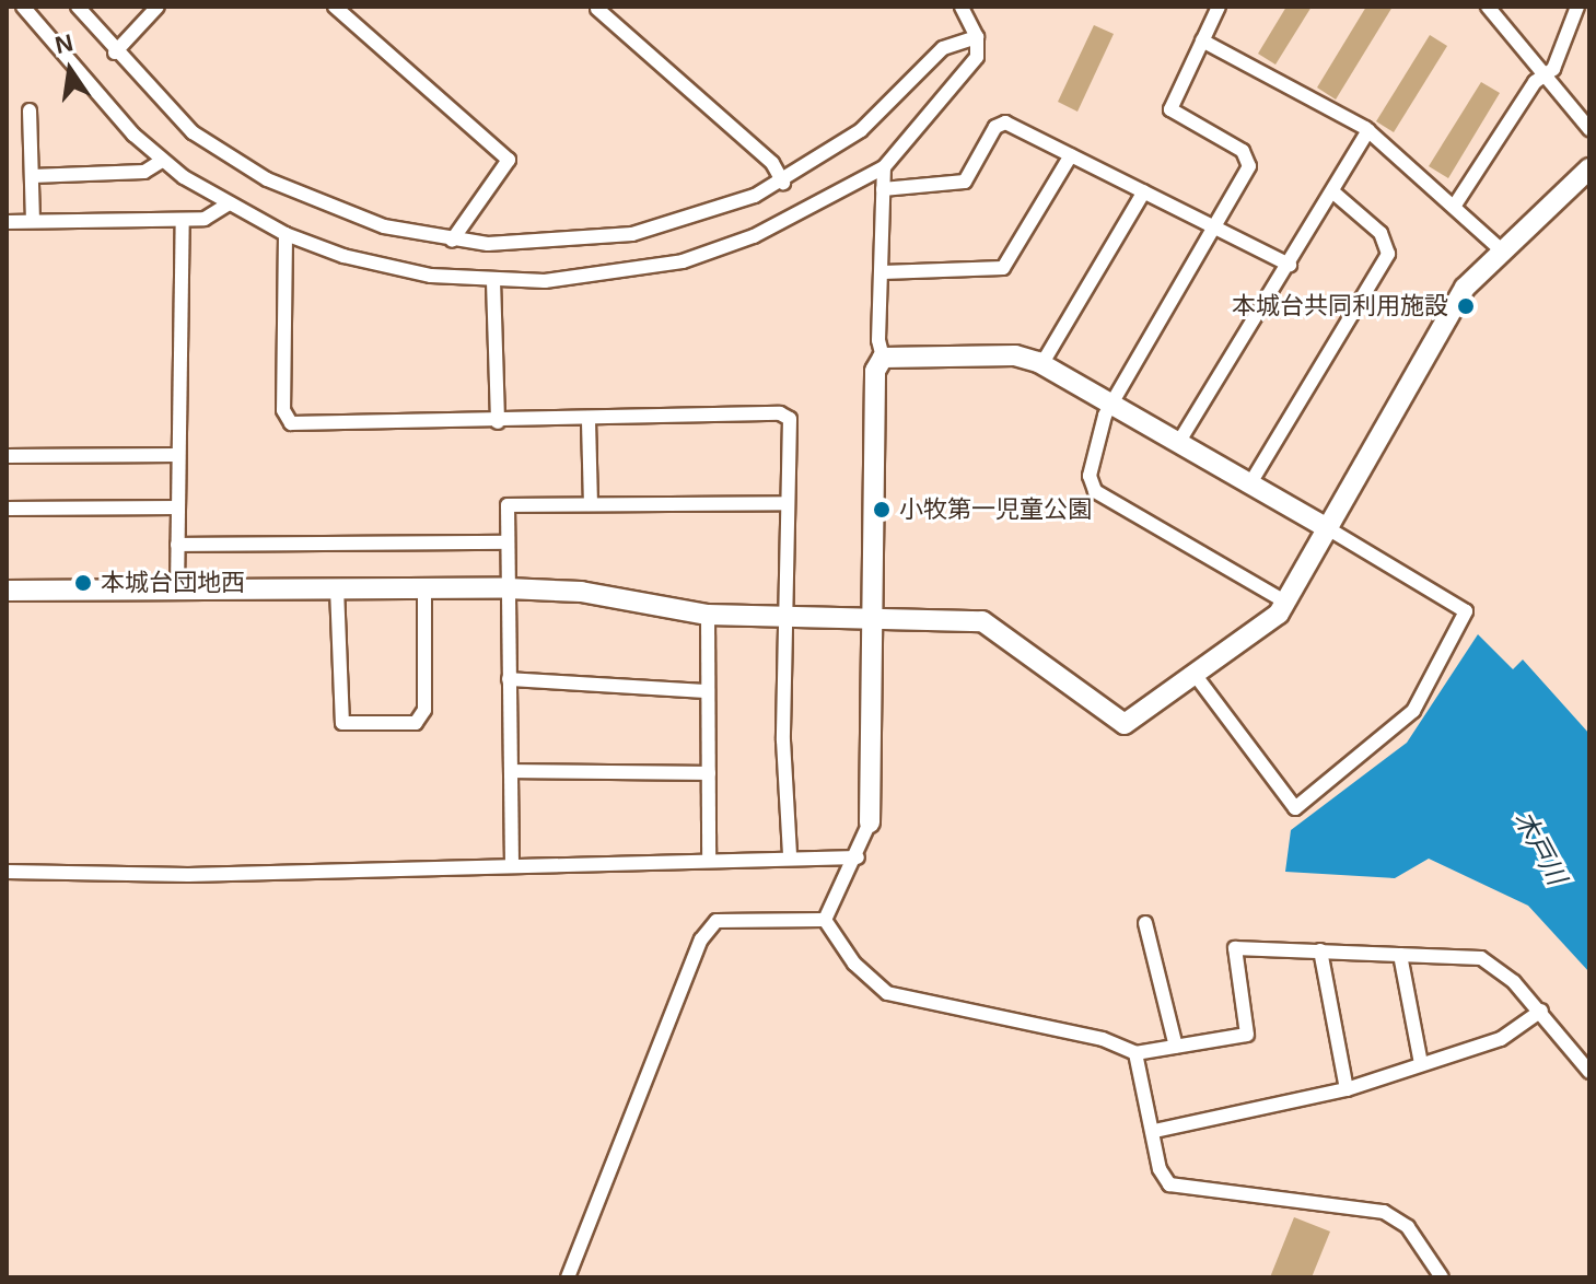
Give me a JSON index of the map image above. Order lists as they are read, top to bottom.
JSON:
{
  "water": ["木戸川"],
  "places": ["本城台共同利用施設", "小牧第一児童公園", "本城台団地西"],
  "north": "top"
}
